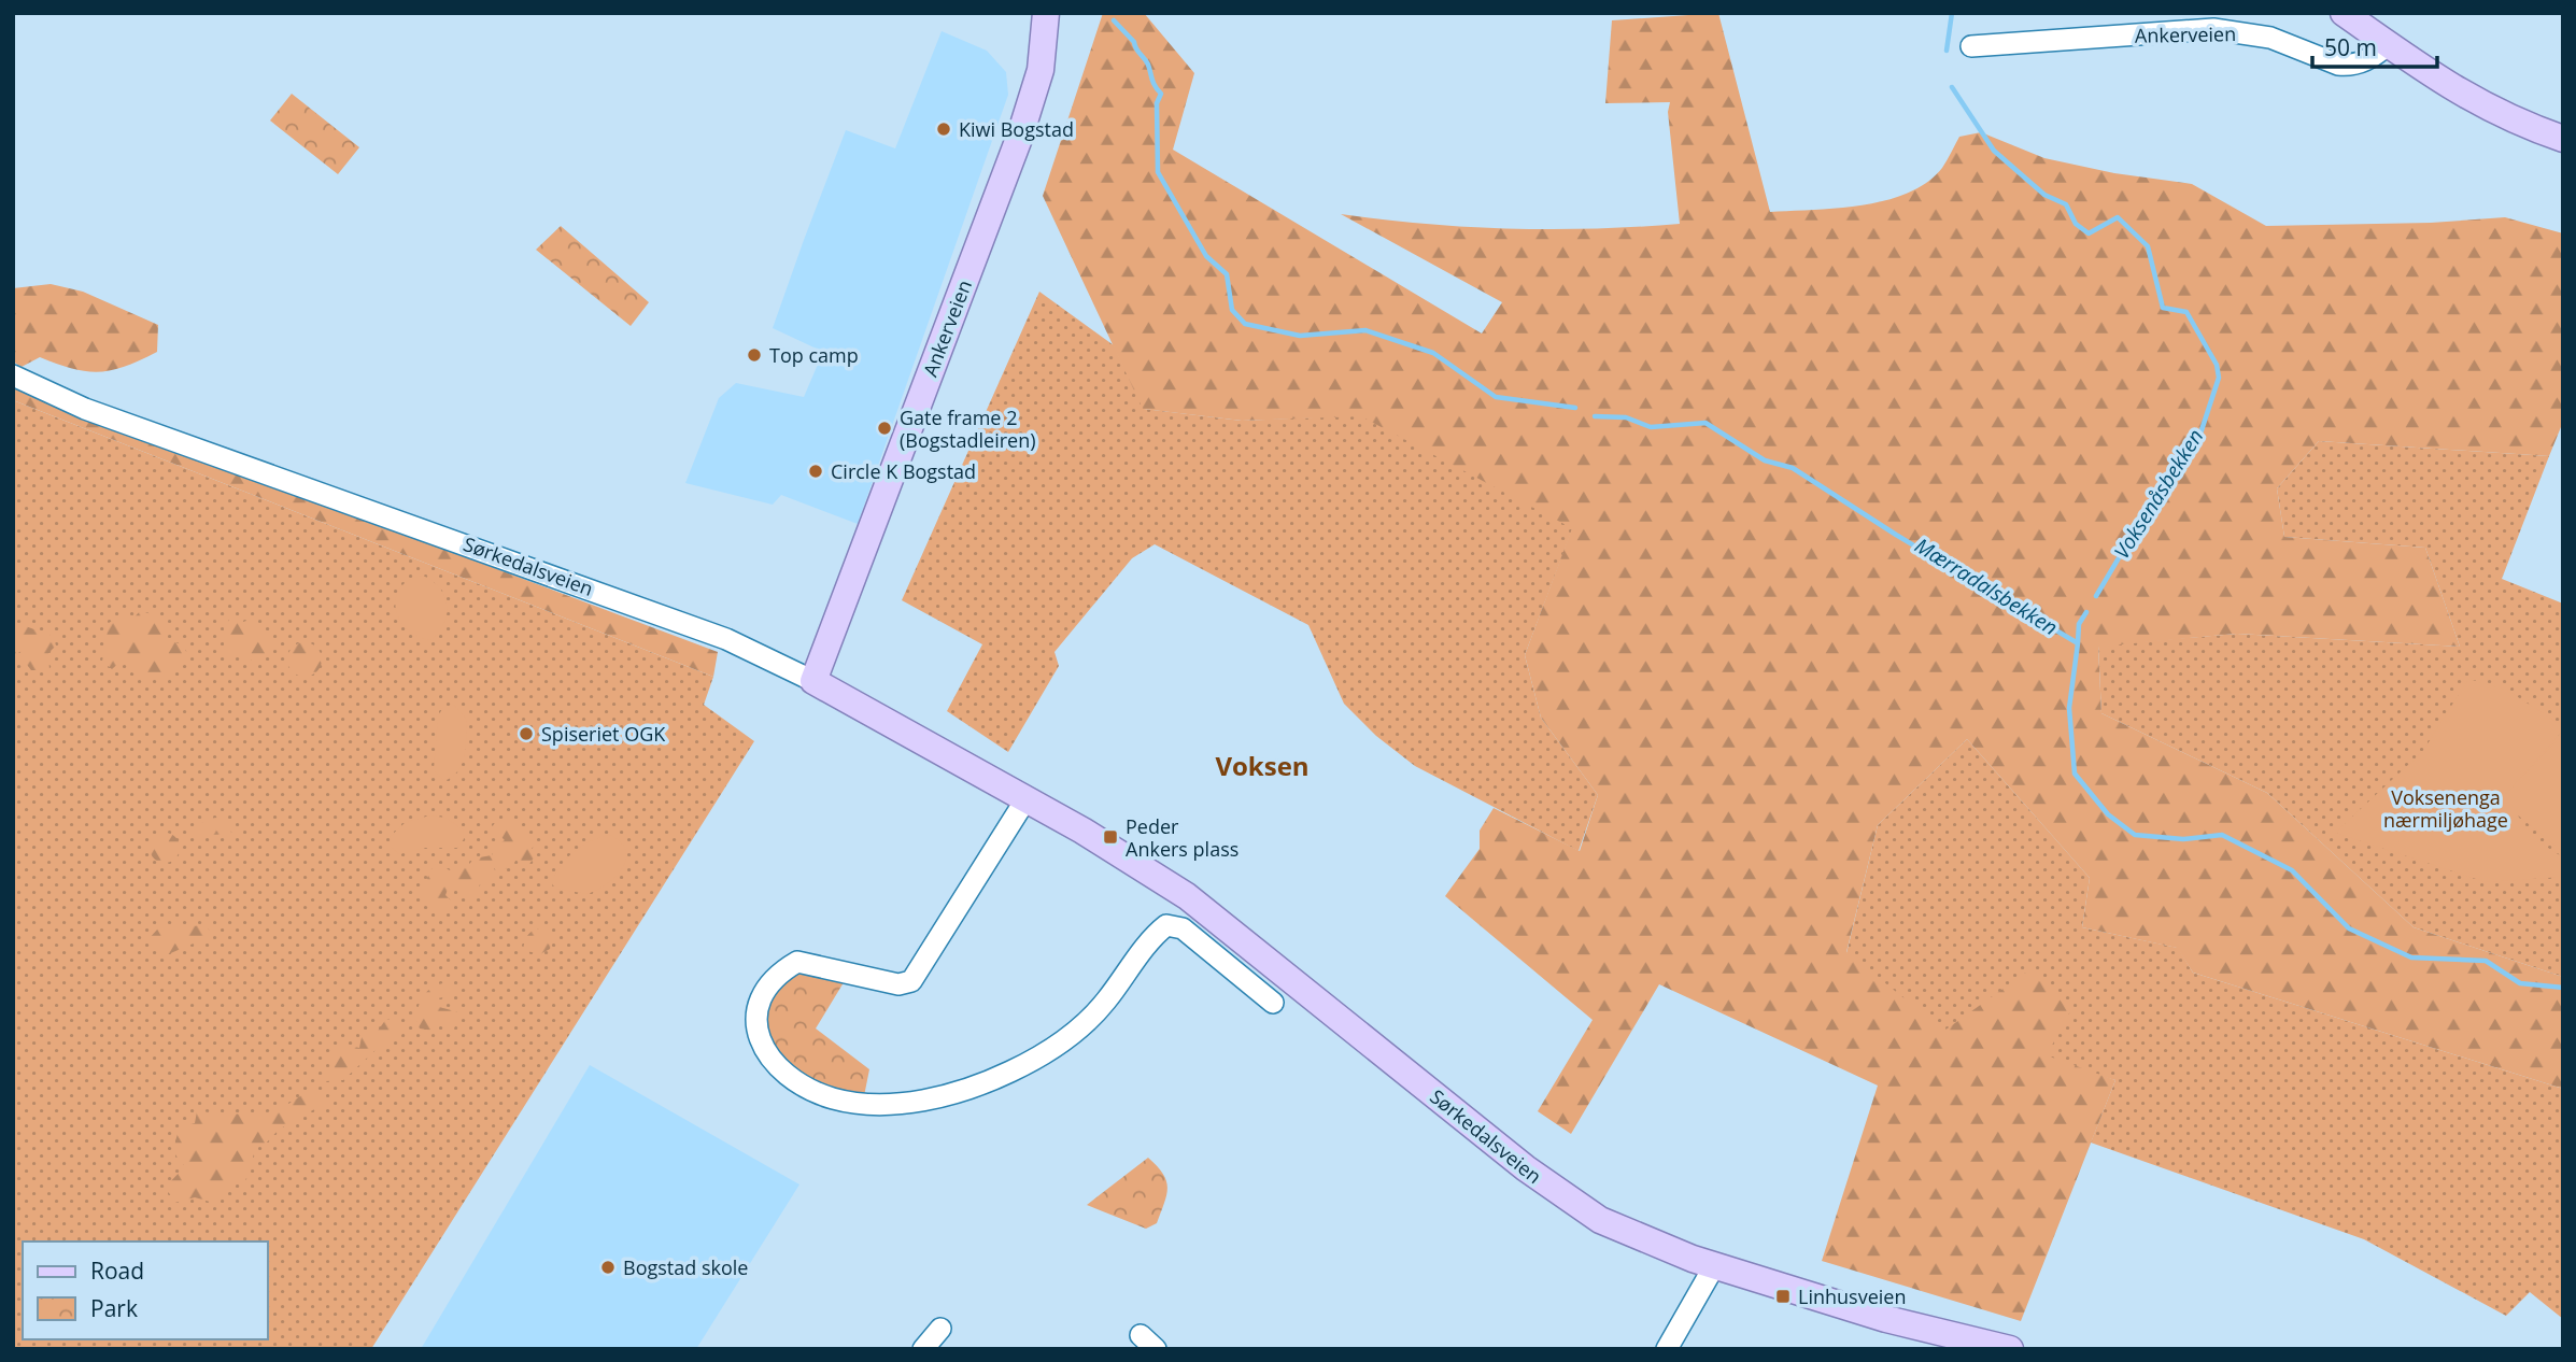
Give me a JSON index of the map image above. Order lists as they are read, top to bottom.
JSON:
{
  "streets": {
    "main road": ["Ankerveien", "Sørkedalsveien"]
  },
  "crossings": [
    ["Ankerveien", "Sørkedalsveien"]
  ],
  "districts": ["Voksen"],
  "water": ["Voksenåsbekken", "Mærradalsbekken"],
  "parks": ["Voksenenga nærmiljøhage"],
  "places": {
    "other": [
      "Kiwi Bogstad",
      "Top camp",
      "Gate frame 2 (Bogstadleiren)",
      "Circle K Bogstad",
      "Spiseriet OGK",
      "Bogstad skole"
    ],
    "transit": ["Peder Ankers plass", "Linhusveien"]
  },
  "legend": ["Road", "Park"],
  "scale_bar": "50 m"
}
